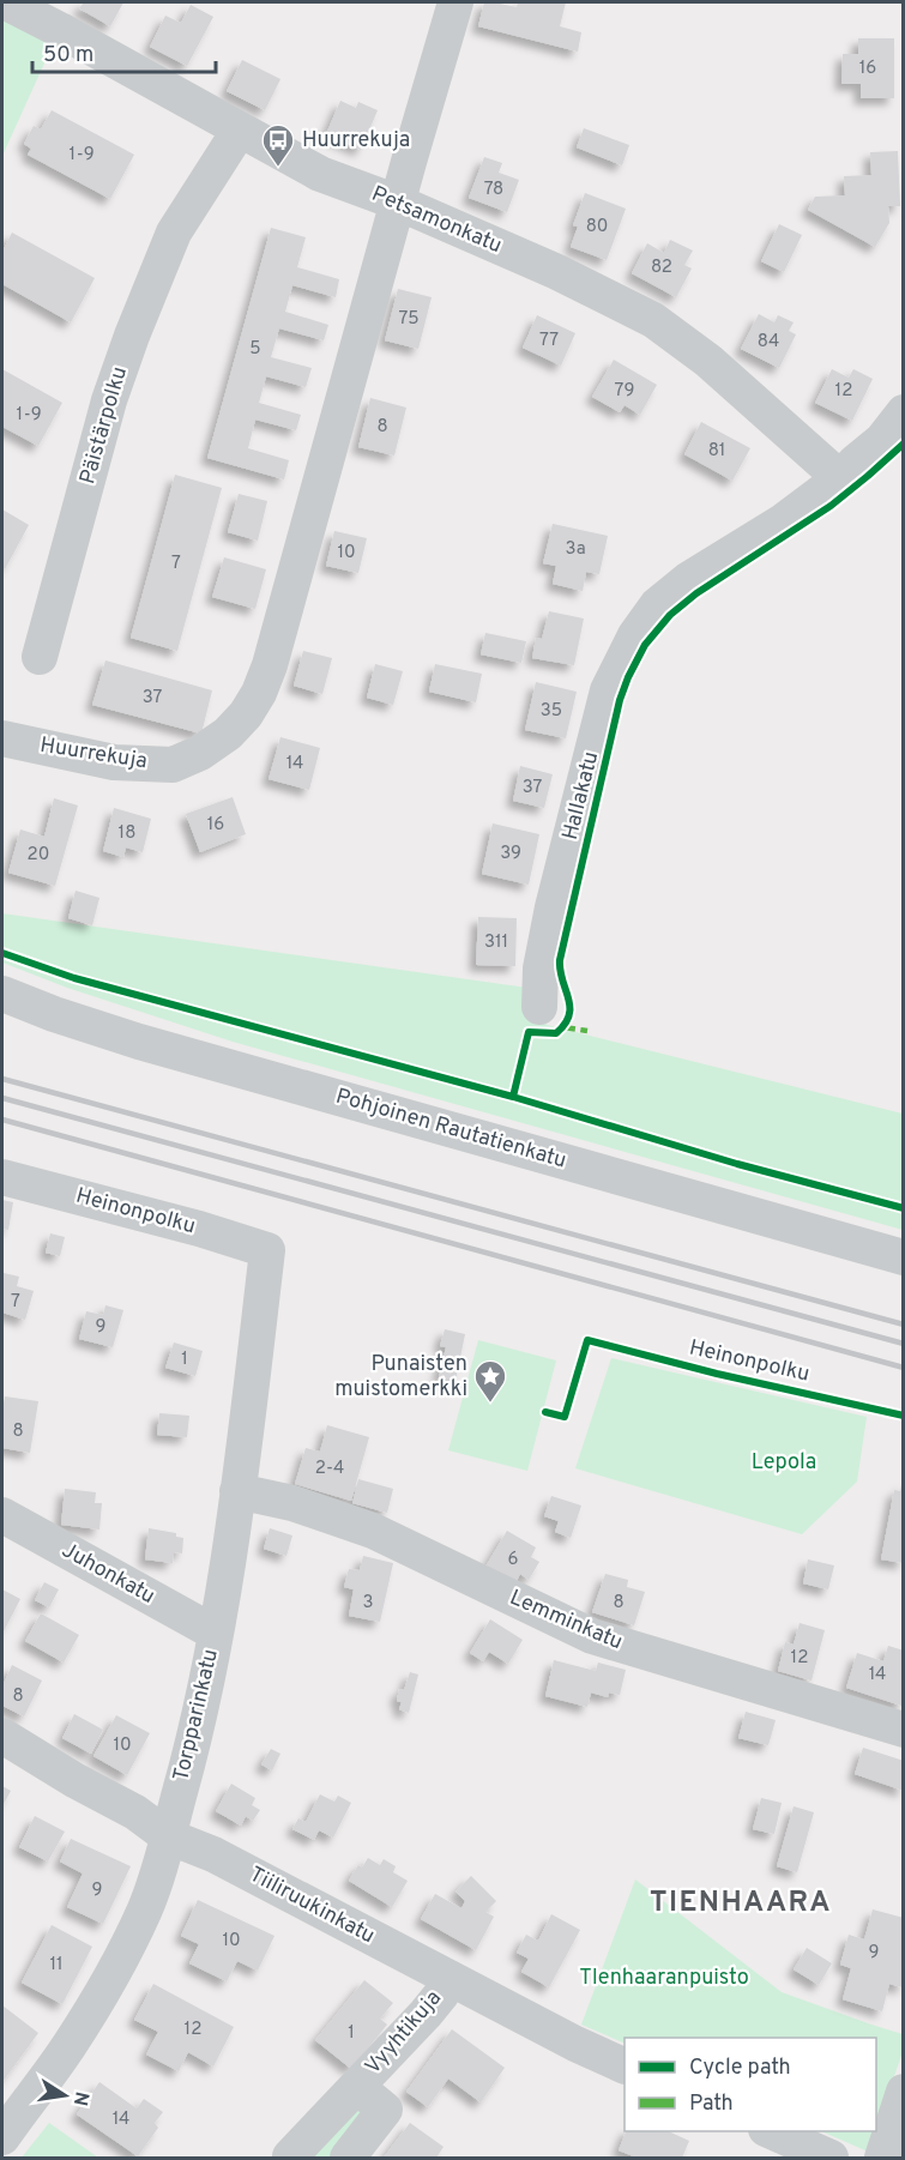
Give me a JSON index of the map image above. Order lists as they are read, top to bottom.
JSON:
{
  "streets": {
    "street": [
      "Petsamonkatu",
      "Päistärpolku",
      "Huurrekuja",
      "Hallakatu",
      "Pohjoinen Rautatienkatu",
      "Heinonpolku",
      "Juhonkatu",
      "Lemminkatu",
      "Torpparinkatu",
      "Tiiliruukinkatu",
      "Vyyhtikuja"
    ]
  },
  "crossings": [
    ["Petsamonkatu", "Päistärpolku"],
    ["Petsamonkatu", "Huurrekuja"],
    ["Petsamonkatu", "Hallakatu"],
    ["Heinonpolku", "Torpparinkatu"],
    ["Juhonkatu", "Torpparinkatu"],
    ["Lemminkatu", "Torpparinkatu"],
    ["Torpparinkatu", "Tiiliruukinkatu"],
    ["Tiiliruukinkatu", "Vyyhtikuja"]
  ],
  "districts": ["TIENHAARA"],
  "parks": ["Lepola", "TIenhaaranpuisto"],
  "places": {
    "bus stop": ["Huurrekuja"],
    "place": ["Punaisten muistomerkki"]
  },
  "house_numbers": [
    "16",
    "1-9",
    "78",
    "80",
    "82",
    "75",
    "77",
    "84",
    "5",
    "79",
    "12",
    "1-9",
    "8",
    "81",
    "3a",
    "10",
    "7",
    "37",
    "35",
    "14",
    "37",
    "16",
    "18",
    "39",
    "20",
    "311",
    "7",
    "9",
    "1",
    "8",
    "2-4",
    "6",
    "3",
    "8",
    "12",
    "14",
    "8",
    "10",
    "9",
    "10",
    "9",
    "11",
    "12",
    "1",
    "14"
  ],
  "legend": ["Cycle path", "Path"],
  "scale_bar": "50 m",
  "north": "right"
}
